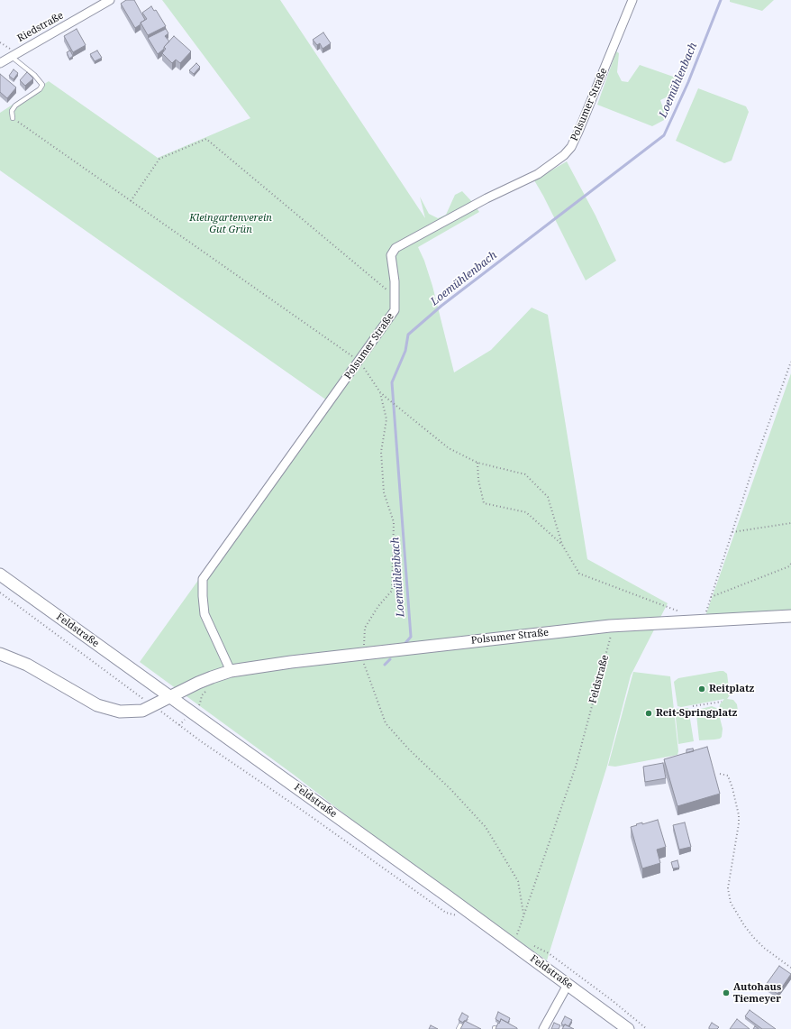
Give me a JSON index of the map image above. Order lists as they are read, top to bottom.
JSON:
{
  "streets": {
    "street": ["Riedstraße", "Polsumer Straße", "Feldstraße"]
  },
  "crossings": [
    ["Polsumer Straße", "Feldstraße"]
  ],
  "water": ["Loemühlenbach"],
  "parks": ["Kleingartenverein Gut Grün"],
  "places": ["Reitplatz", "Reit-Springplatz", "Autohaus Tiemeyer"]
}
